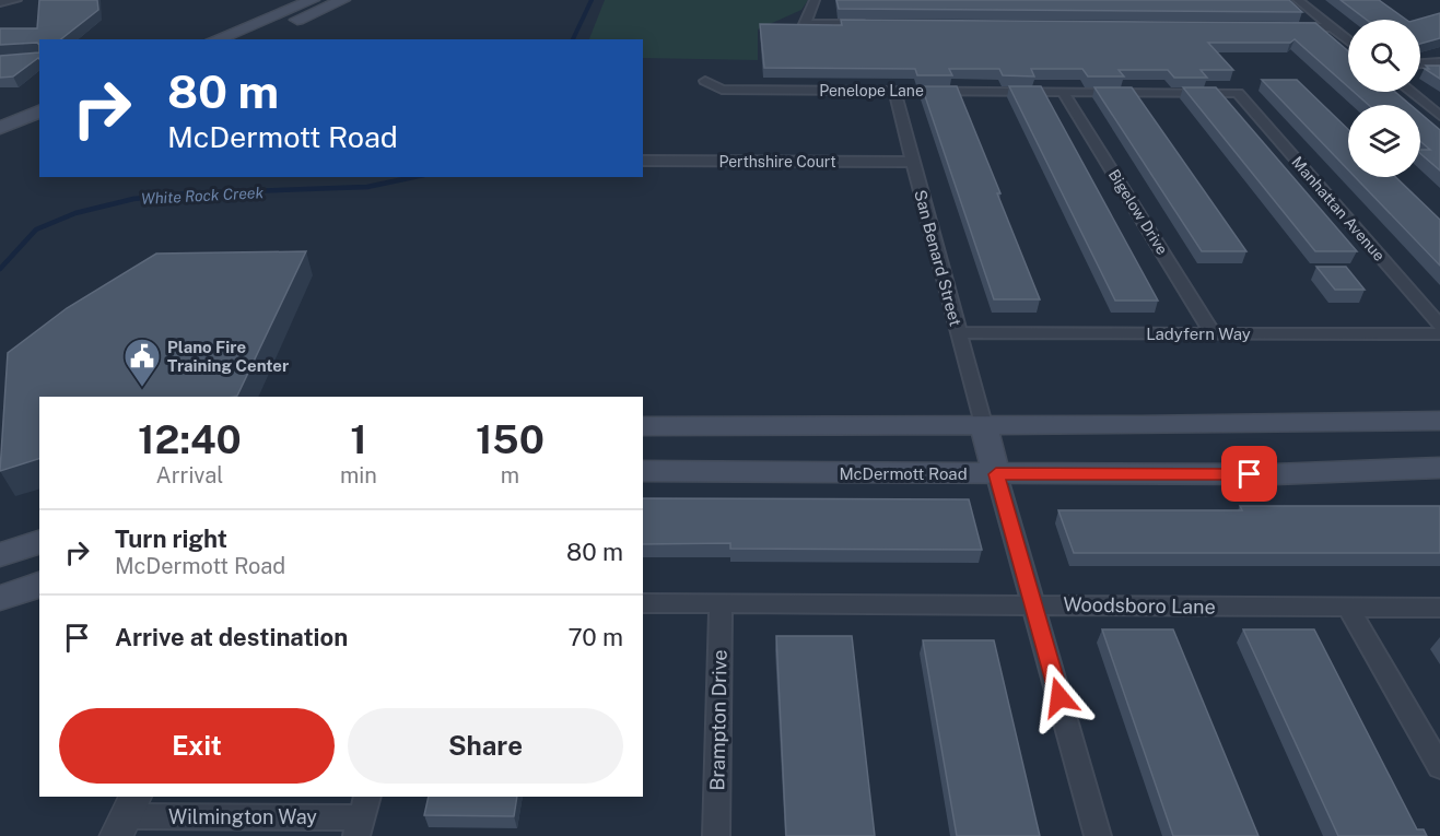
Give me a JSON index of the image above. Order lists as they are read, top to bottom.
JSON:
{
  "streets": {
    "main road": ["McDermott Road"],
    "street": [
      "Penelope Lane",
      "Perthshire Court",
      "Manhattan Avenue",
      "Bigelow Drive",
      "San Benard Street",
      "Ladyfern Way",
      "Woodsboro Lane",
      "Brampton Drive",
      "Wilmington Way"
    ]
  },
  "crossings": [
    ["Penelope Lane", "Manhattan Avenue"],
    ["Penelope Lane", "Bigelow Drive"],
    ["Penelope Lane", "San Benard Street"],
    ["Perthshire Court", "San Benard Street"],
    ["Bigelow Drive", "Ladyfern Way"],
    ["San Benard Street", "Ladyfern Way"],
    ["Woodsboro Lane", "Brampton Drive"]
  ],
  "water": ["White Rock Creek"],
  "places": {
    "public building": ["Plano Fire Training Center"]
  },
  "page": {
    "turn": ["80 m", "McDermott Road"],
    "eta": [
      "12:40",
      "Arrival",
      "1",
      "min",
      "150",
      "m"
    ],
    "list": [
      {
        "name": "Turn right",
        "note": "McDermott Road",
        "value": "80 m"
      },
      {
        "name": "Arrive at destination",
        "value": "70 m"
      }
    ],
    "buttons": ["Exit", "Share"]
  }
}
